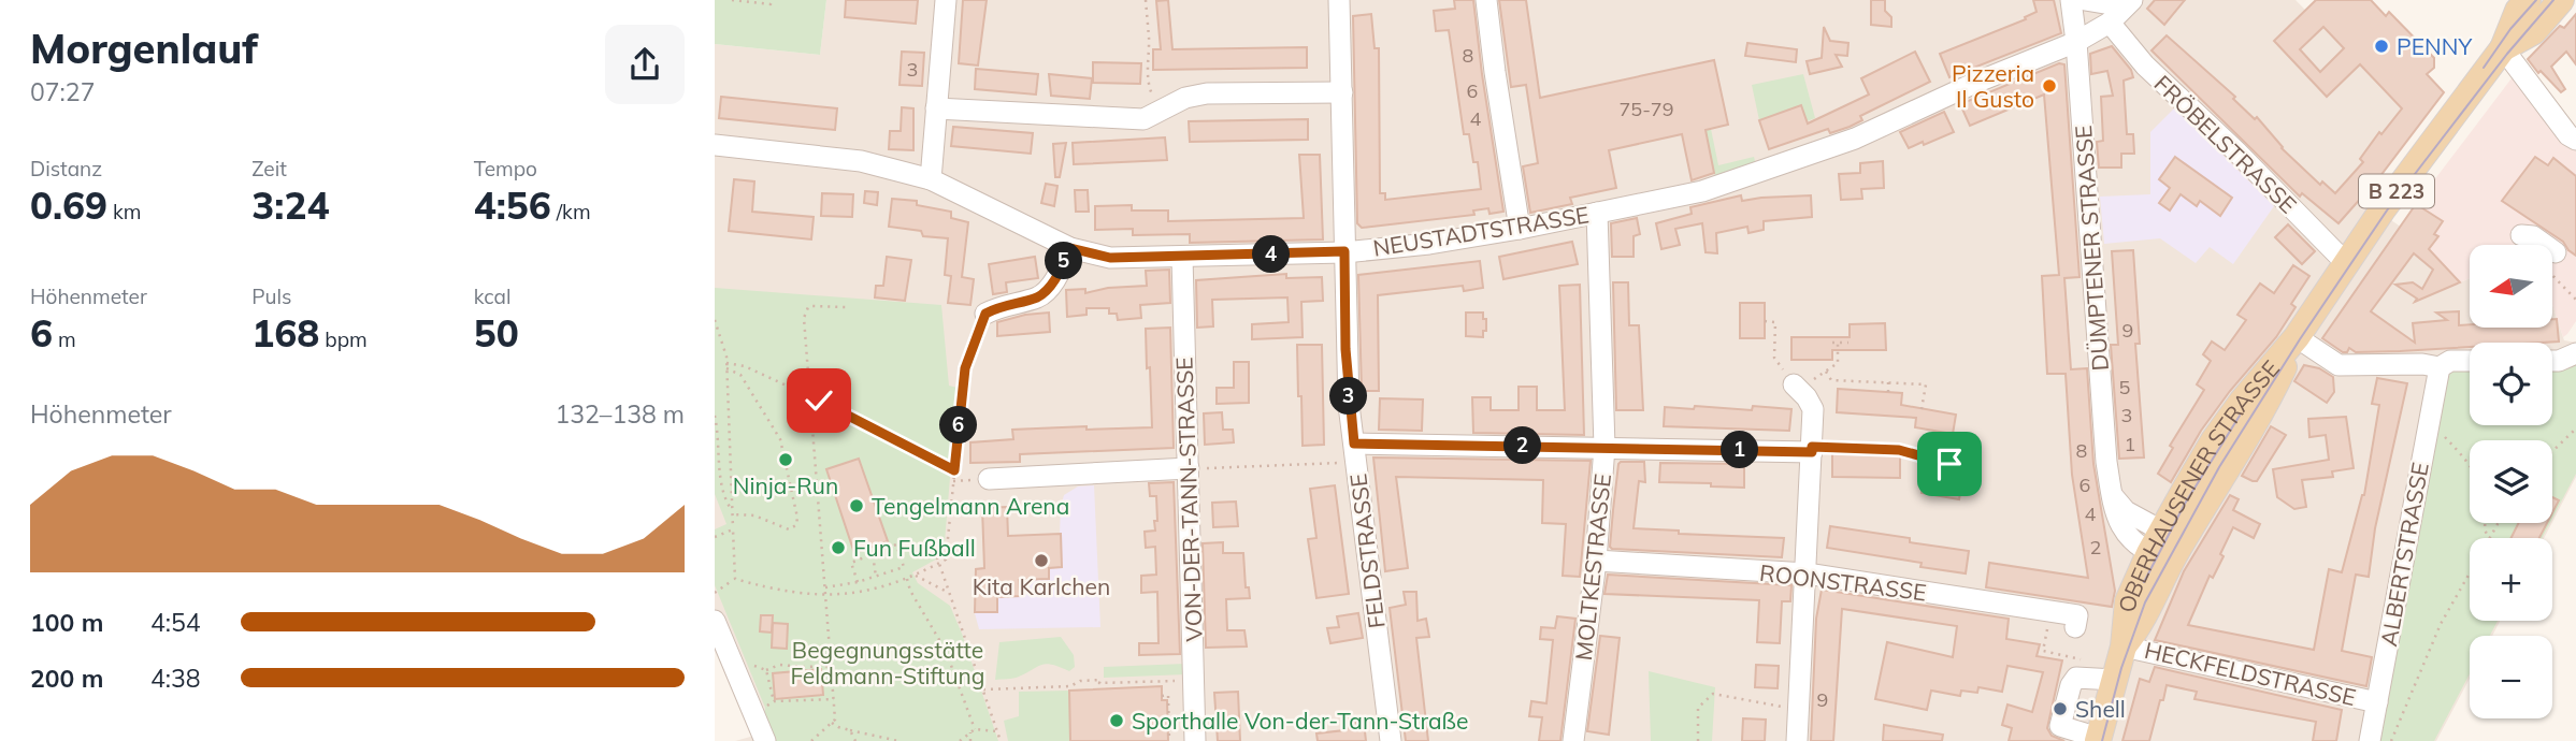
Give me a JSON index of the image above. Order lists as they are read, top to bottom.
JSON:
{
  "streets": {
    "main road": ["B 223", "OBERHAUSENER STRASSE"],
    "street": [
      "FRÖBELSTRASSE",
      "NEUSTADTSTRASSE",
      "DÜMPTENER STRASSE",
      "VON-DER-TANN-STRASSE",
      "FELDSTRASSE",
      "ALBERTSTRASSE",
      "MOLTKESTRASSE",
      "ROONSTRASSE",
      "HECKFELDSTRASSE"
    ]
  },
  "crossings": [
    ["FRÖBELSTRASSE", "NEUSTADTSTRASSE"],
    ["FRÖBELSTRASSE", "OBERHAUSENER STRASSE"],
    ["NEUSTADTSTRASSE", "DÜMPTENER STRASSE"],
    ["NEUSTADTSTRASSE", "VON-DER-TANN-STRASSE"],
    ["NEUSTADTSTRASSE", "FELDSTRASSE"],
    ["NEUSTADTSTRASSE", "MOLTKESTRASSE"],
    ["DÜMPTENER STRASSE", "OBERHAUSENER STRASSE"],
    ["OBERHAUSENER STRASSE", "HECKFELDSTRASSE"],
    ["ALBERTSTRASSE", "HECKFELDSTRASSE"],
    ["MOLTKESTRASSE", "ROONSTRASSE"]
  ],
  "parks": ["Begegnungsstätte Feldmann-Stiftung"],
  "places": [
    "PENNY",
    "Pizzeria Il Gusto",
    "Ninja-Run",
    "Tengelmann Arena",
    "Fun Fußball",
    "Kita Karlchen",
    "Shell",
    "Sporthalle Von-der-Tann-Straße"
  ],
  "house_numbers": [
    "8",
    "3",
    "6",
    "75-79",
    "4",
    "9",
    "5",
    "3",
    "1",
    "8",
    "6",
    "4",
    "2",
    "9"
  ],
  "north": "left",
  "page": {
    "heading": ["Morgenlauf", "07:27"],
    "stats": [
      ["Distanz", "0.69 km"],
      ["Zeit", "3:24"],
      ["Tempo", "4:56 /km"],
      ["Höhenmeter", "6 m"],
      ["Puls", "168 bpm"],
      ["kcal", "50"]
    ],
    "pins": [
      "4",
      "5",
      "3",
      "6",
      "2",
      "1"
    ],
    "map_buttons": ["+", "−"],
    "chart": ["Höhenmeter", "132–138 m"],
    "list": [
      {
        "name": "100 m",
        "note": "4:54"
      },
      {
        "name": "200 m",
        "note": "4:38"
      }
    ]
  }
}
